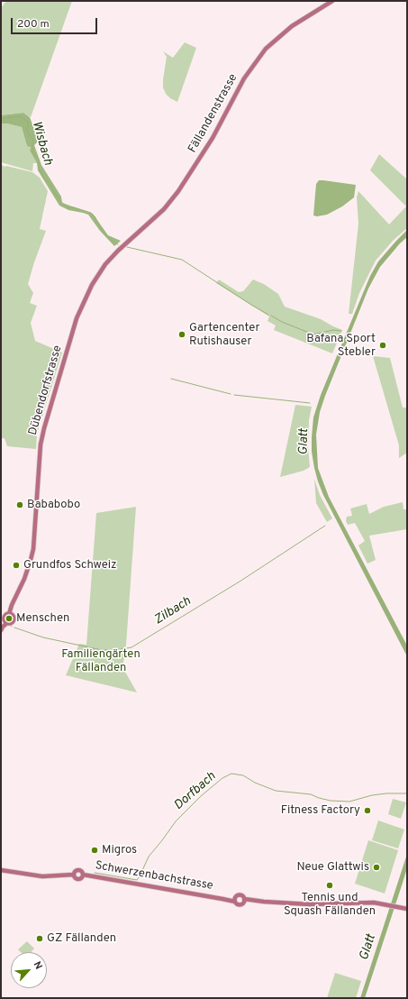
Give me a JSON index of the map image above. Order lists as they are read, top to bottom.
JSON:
{
  "streets": {
    "main road": ["Fällandenstrasse", "Dübendorfstrasse", "Schwerzenbachstrasse"]
  },
  "crossings": [
    ["Fällandenstrasse", "Dübendorfstrasse"]
  ],
  "water": [
    "Wisbach",
    "Glatt",
    "Zilbach",
    "Dorfbach"
  ],
  "parks": ["Familiengärten Fällanden"],
  "places": [
    "Gartencenter Rutishauser",
    "Bafana Sport Stebler",
    "Bababobo",
    "Grundfos Schweiz",
    "Menschen",
    "Fitness Factory",
    "Migros",
    "Neue Glattwis",
    "Tennis und Squash Fällanden",
    "GZ Fällanden"
  ],
  "scale_bar": "200 m",
  "north": "top right"
}
